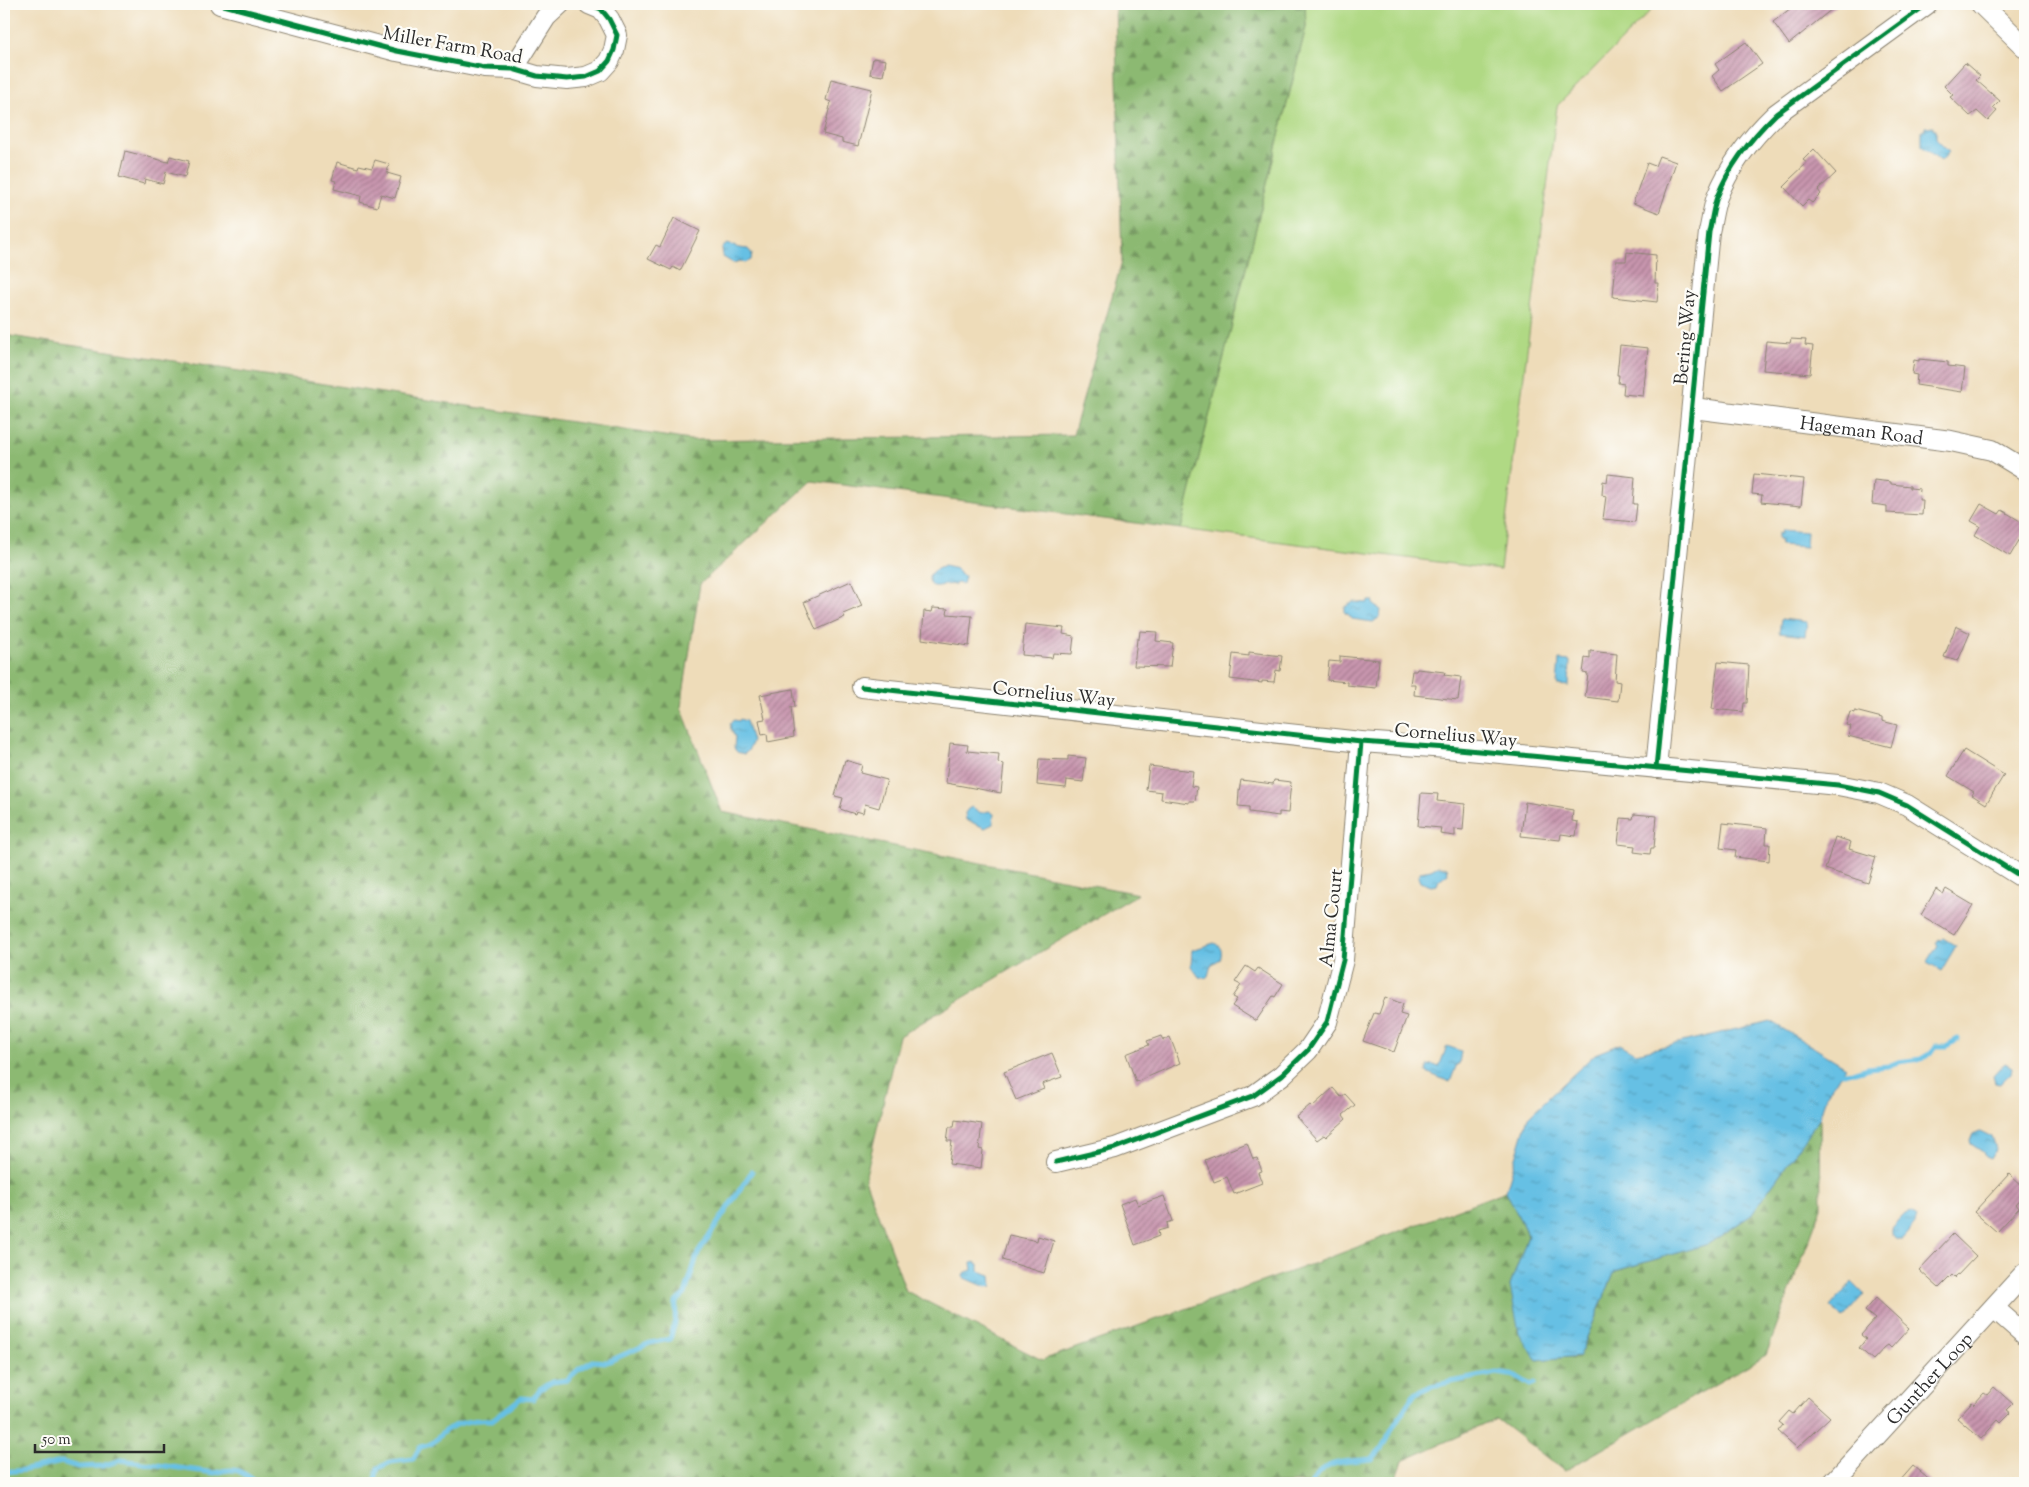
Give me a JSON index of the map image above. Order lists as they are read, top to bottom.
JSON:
{
  "streets": {
    "street": [
      "Miller Farm Road",
      "Bering Way",
      "Hageman Road",
      "Cornelius Way",
      "Alma Court",
      "Gunther Loop"
    ]
  },
  "crossings": [
    ["Bering Way", "Hageman Road"],
    ["Bering Way", "Cornelius Way"],
    ["Cornelius Way", "Alma Court"]
  ],
  "scale_bar": "50 m"
}
